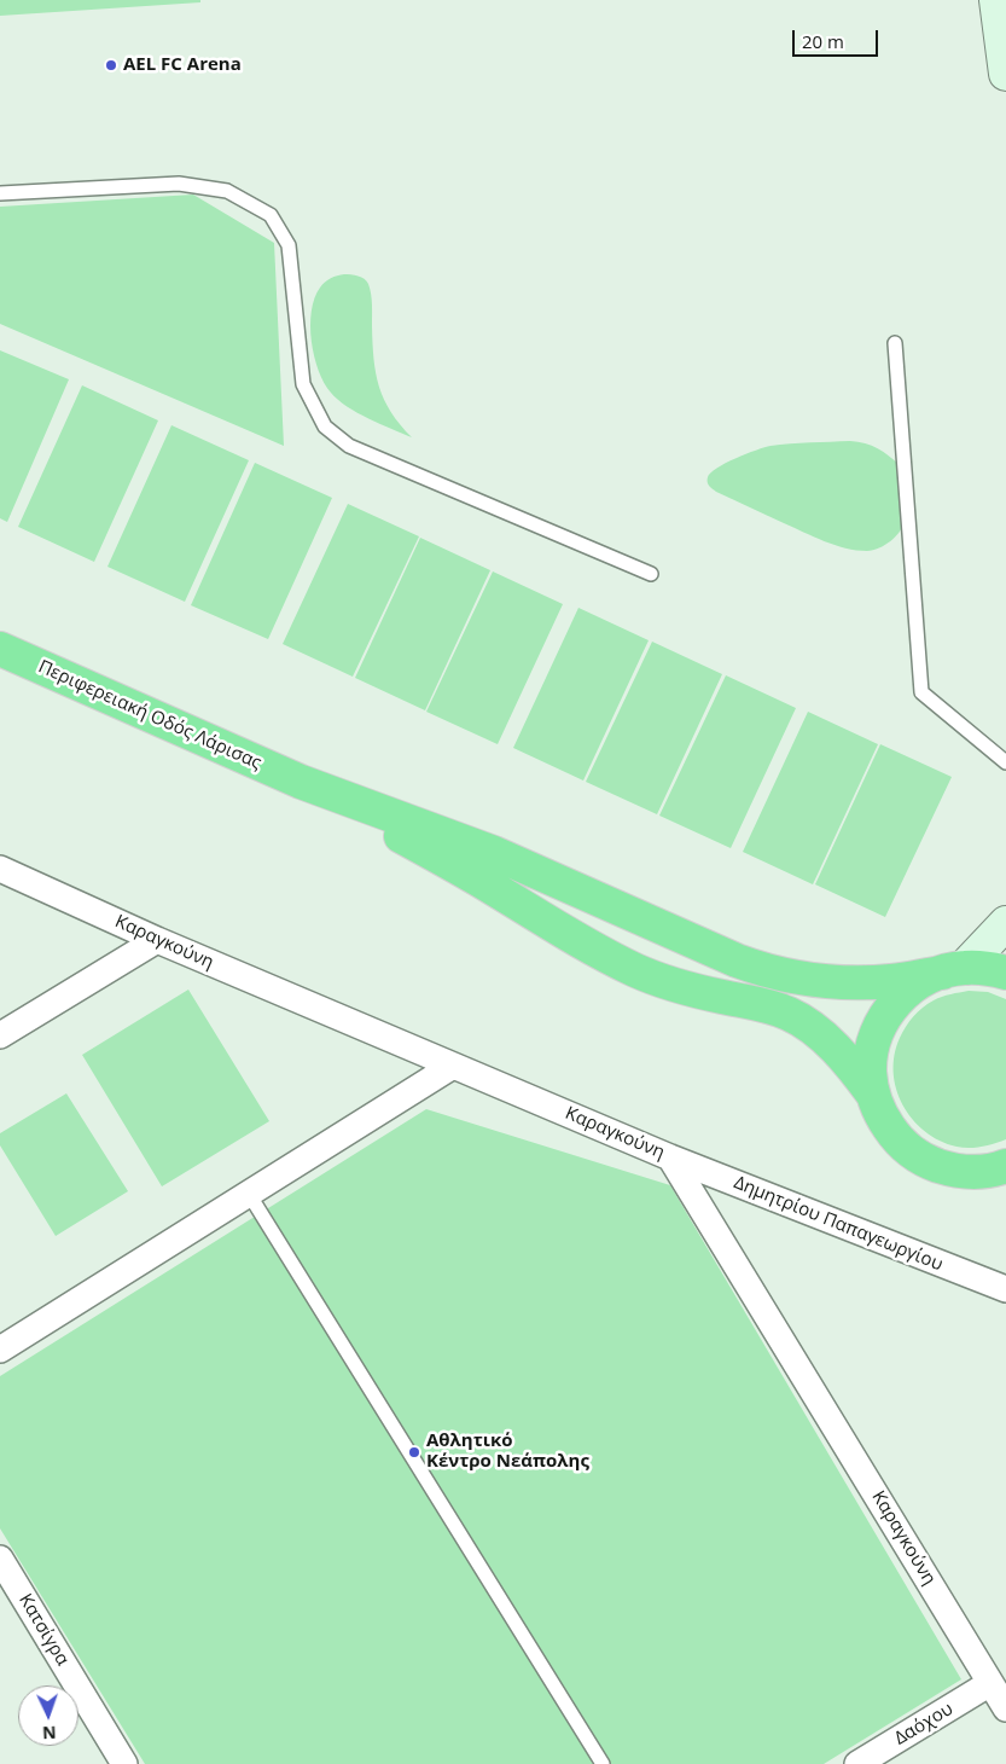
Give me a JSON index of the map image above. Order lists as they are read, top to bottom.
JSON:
{
  "streets": {
    "highway": ["Περιφερειακή Οδός Λάρισας"],
    "street": [
      "Καραγκούνη",
      "Δημητρίου Παπαγεωργίου",
      "Κατσίγρα",
      "Δαόχου"
    ]
  },
  "crossings": [
    ["Καραγκούνη", "Δημητρίου Παπαγεωργίου"],
    ["Καραγκούνη", "Δαόχου"]
  ],
  "places": ["AEL FC Arena", "Αθλητικό Κέντρο Νεάπολης"],
  "scale_bar": "20 m",
  "north": "bottom"
}
